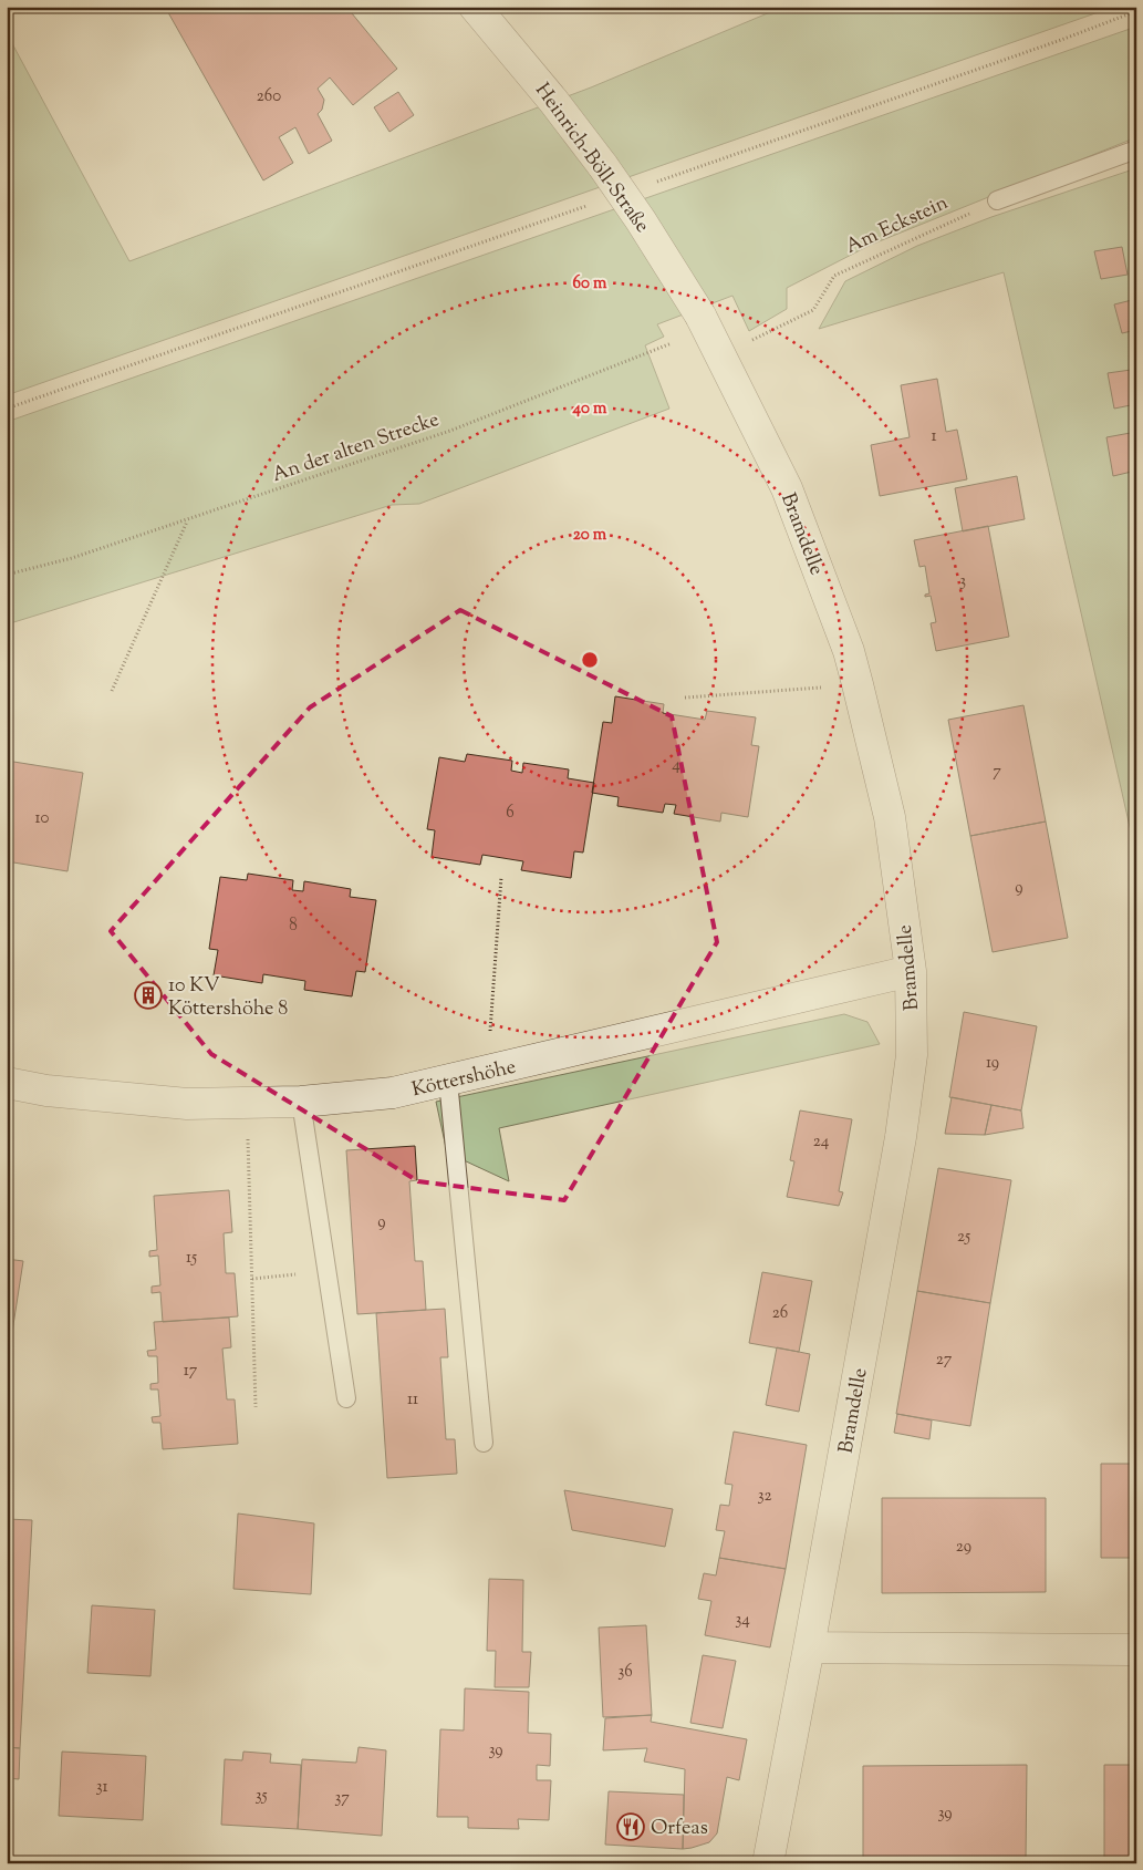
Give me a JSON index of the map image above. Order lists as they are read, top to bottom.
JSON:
{
  "streets": {
    "street": ["Heinrich-Böll-Straße", "Bramdelle", "Köttershöhe"],
    "path": ["Am Eckstein", "An der alten Strecke"]
  },
  "crossings": [
    ["Heinrich-Böll-Straße", "An der alten Strecke"],
    ["Heinrich-Böll-Straße", "Bramdelle"],
    ["An der alten Strecke", "Bramdelle"],
    ["Bramdelle", "Köttershöhe"]
  ],
  "places": {
    "building": ["10 KV Köttershöhe 8"],
    "restaurant": ["Orfeas"]
  },
  "house_numbers": [
    "260",
    "1",
    "3",
    "4",
    "7",
    "6",
    "10",
    "9",
    "8",
    "19",
    "24",
    "9",
    "25",
    "15",
    "26",
    "27",
    "17",
    "11",
    "32",
    "29",
    "34",
    "36",
    "39",
    "31",
    "35",
    "37",
    "39"
  ],
  "rings": ["60 m", "40 m", "20 m"]
}
